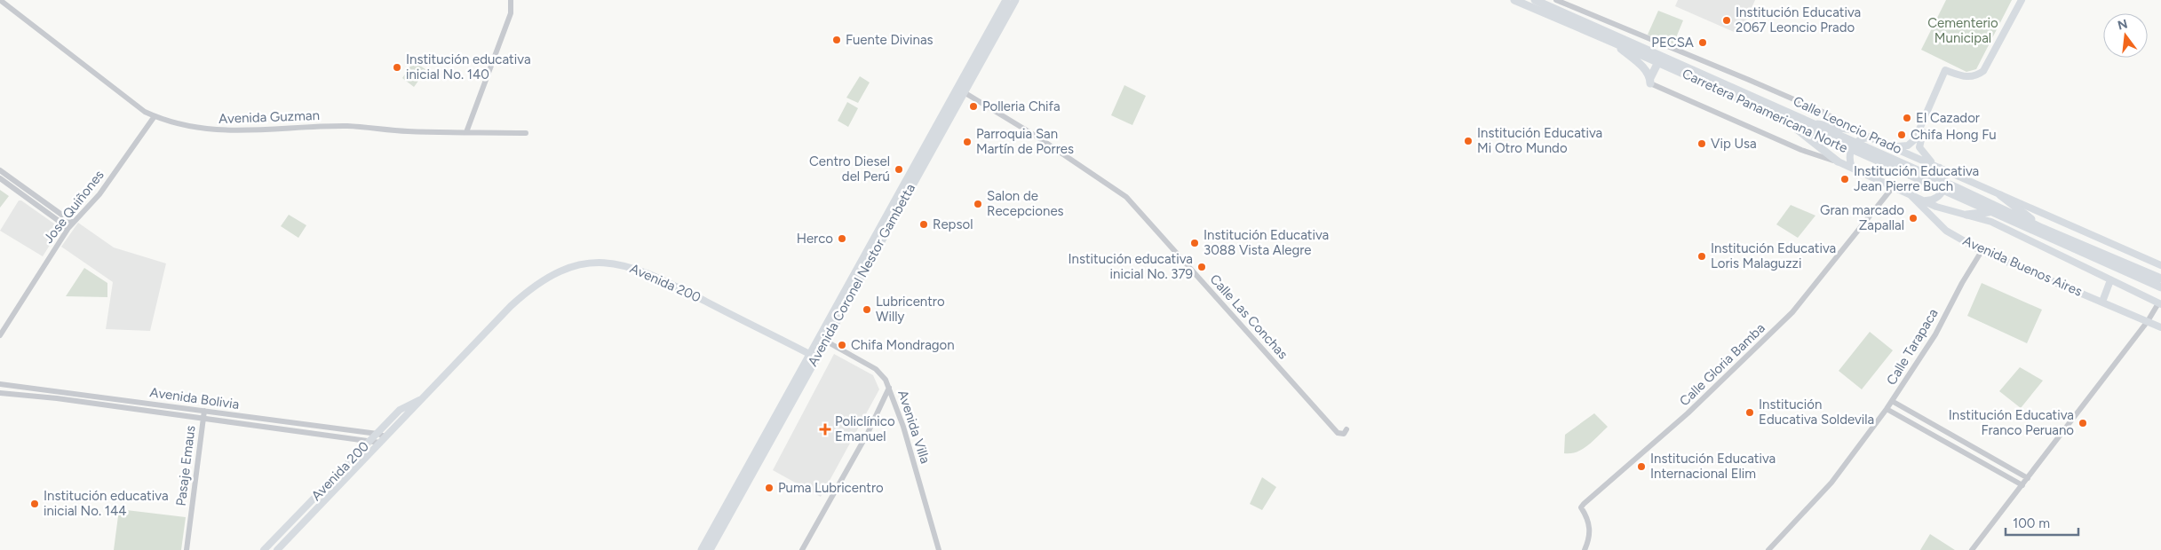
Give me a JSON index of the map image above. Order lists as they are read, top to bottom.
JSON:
{
  "streets": {
    "highway": ["Carretera Panamericana Norte", "Avenida Coronel Nestor Gambetta"],
    "main road": ["Calle Leoncio Prado", "Avenida Buenos Aires", "Avenida 200"],
    "street": [
      "Avenida Guzman",
      "Jose Quiñones",
      "Calle Las Conchas",
      "Calle Tarapaca",
      "Calle Gloria Bamba",
      "Avenida Bolivia",
      "Avenida Villa",
      "Pasaje Emaus"
    ]
  },
  "crossings": [
    ["Avenida Guzman", "Jose Quiñones"],
    ["Avenida Buenos Aires", "Calle Tarapaca"],
    ["Avenida Buenos Aires", "Calle Gloria Bamba"],
    ["Avenida Coronel Nestor Gambetta", "Avenida 200"],
    ["Avenida Coronel Nestor Gambetta", "Calle Las Conchas"],
    ["Avenida Coronel Nestor Gambetta", "Avenida Villa"],
    ["Avenida 200", "Avenida Bolivia"],
    ["Avenida Bolivia", "Pasaje Emaus"]
  ],
  "parks": ["Cementerio Municipal"],
  "places": {
    "other": [
      "Institución Educativa 2067 Leoncio Prado",
      "Fuente Divinas",
      "PECSA",
      "Institución educativa inicial No. 140",
      "Polleria Chifa",
      "El Cazador",
      "Chifa Hong Fu",
      "Institución Educativa Mi Otro Mundo",
      "Parroquia San Martín de Porres",
      "Vip Usa",
      "Centro Diesel del Perú",
      "Institución Educativa Jean Pierre Buch",
      "Salon de Recepciones",
      "Gran marcado Zapallal",
      "Repsol",
      "Herco",
      "Institución Educativa 3088 Vista Alegre",
      "Institución Educativa Loris Malaguzzi",
      "Institución educativa inicial No. 379",
      "Lubricentro Willy",
      "Chifa Mondragon",
      "Institución Educativa Soldevila",
      "Institución Educativa Franco Peruano",
      "Institución Educativa Internacional Elim",
      "Puma Lubricentro",
      "Institución educativa inicial No. 144"
    ],
    "health": ["Policlínico Emanuel"]
  },
  "scale_bar": "100 m",
  "north": "top"
}
